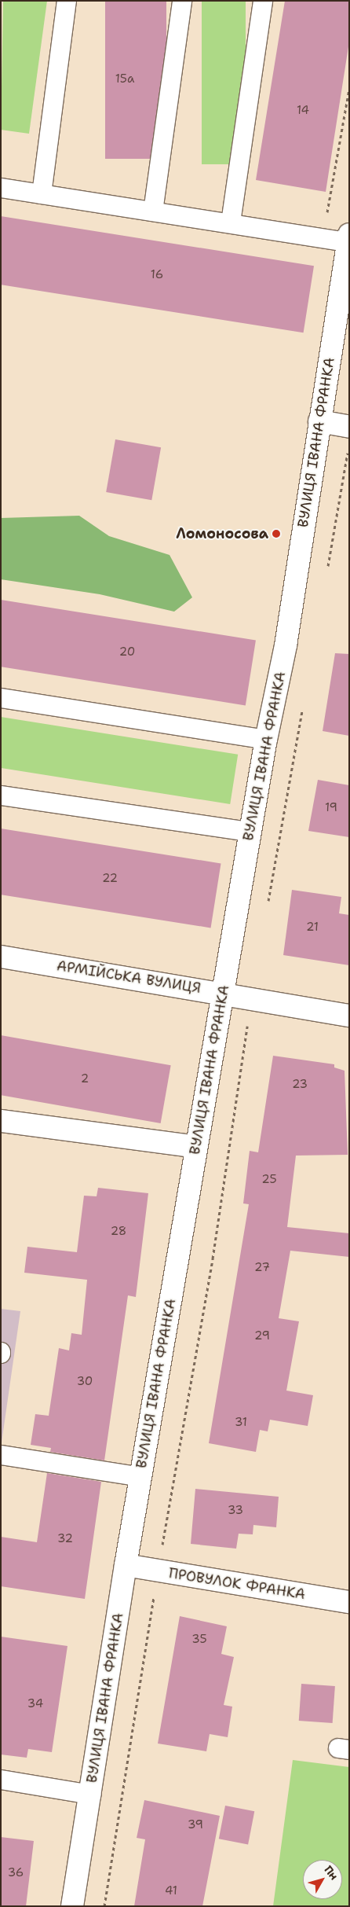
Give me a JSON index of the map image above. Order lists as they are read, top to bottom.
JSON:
{
  "streets": {
    "street": ["ВУЛИЦЯ ІВАНА ФРАНКА", "АРМІЙСЬКА ВУЛИЦЯ", "ПРОВУЛОК ФРАНКА"]
  },
  "crossings": [
    ["ВУЛИЦЯ ІВАНА ФРАНКА", "АРМІЙСЬКА ВУЛИЦЯ"],
    ["ВУЛИЦЯ ІВАНА ФРАНКА", "ПРОВУЛОК ФРАНКА"]
  ],
  "places": ["Ломоносова"],
  "house_numbers": [
    "15а",
    "14",
    "16",
    "20",
    "19",
    "22",
    "21",
    "2",
    "23",
    "25",
    "28",
    "27",
    "29",
    "30",
    "31",
    "33",
    "32",
    "35",
    "34",
    "39",
    "36",
    "41"
  ],
  "north": "top right"
}
